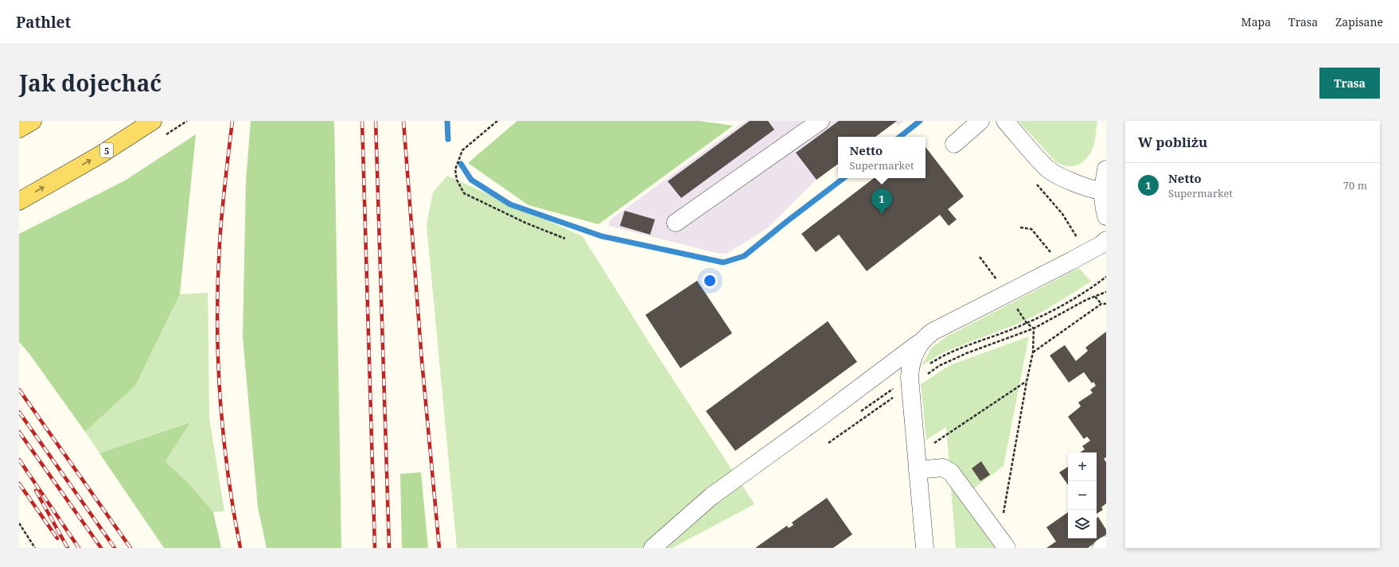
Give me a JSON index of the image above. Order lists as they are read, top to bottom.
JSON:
{
  "streets": {
    "main road": ["5"]
  },
  "page": {
    "header": "Pathlet",
    "nav": ["Mapa", "Trasa", "Zapisane"],
    "title": "Jak dojechać",
    "buttons": "Trasa",
    "heading": "W pobliżu",
    "popup": ["Netto", "Supermarket"],
    "list": [
      {
        "mark": "1",
        "name": "Netto",
        "note": "Supermarket",
        "value": "70 m"
      }
    ],
    "pins": "1",
    "map_buttons": ["+", "−"]
  }
}
